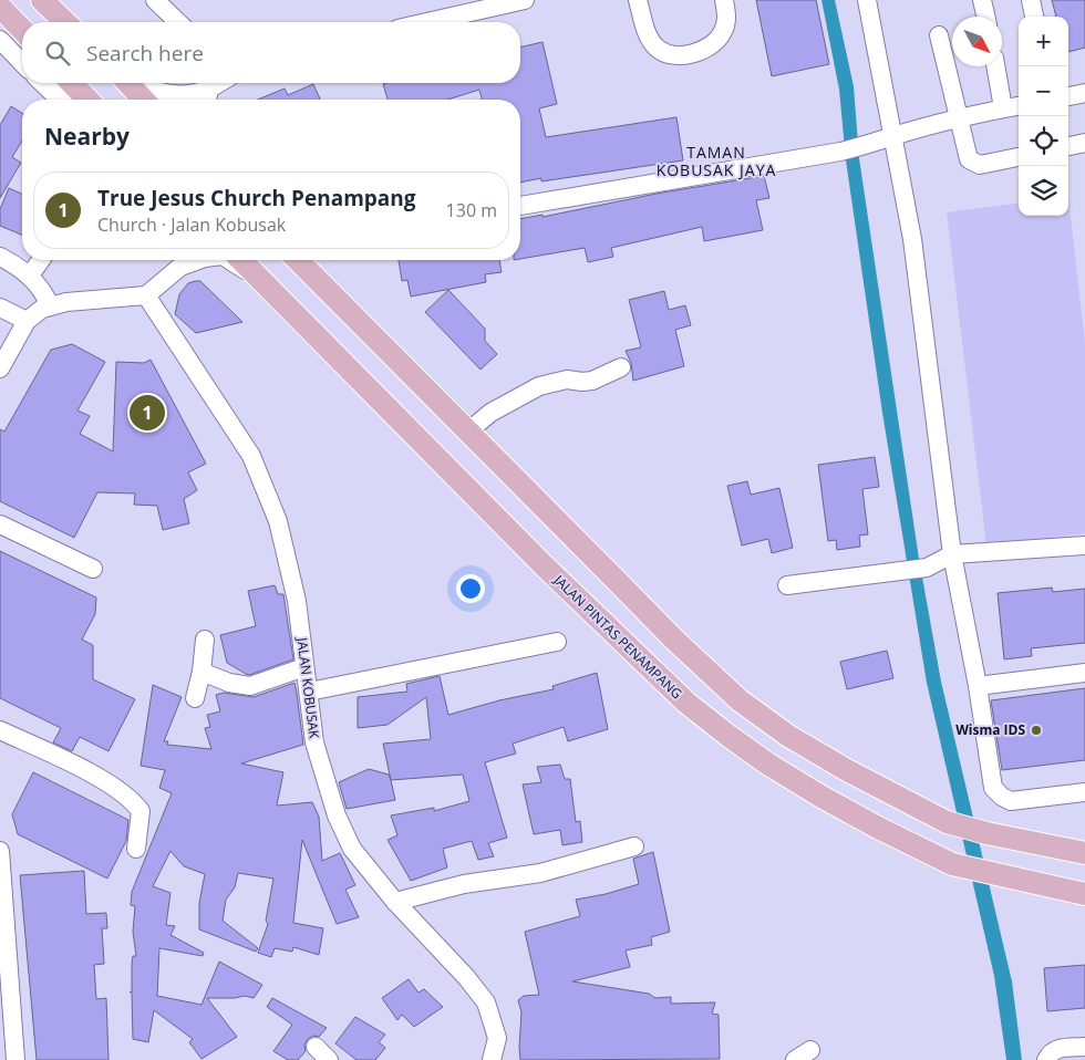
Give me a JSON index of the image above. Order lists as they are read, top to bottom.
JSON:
{
  "streets": {
    "main road": ["JALAN PINTAS PENAMPANG"],
    "street": ["JALAN KOBUSAK"]
  },
  "districts": ["TAMAN KOBUSAK JAYA"],
  "places": ["Wisma IDS"],
  "north": "bottom right",
  "page": {
    "map_buttons": ["+", "−"],
    "search": "Search here",
    "heading": "Nearby",
    "list": [
      {
        "mark": "1",
        "name": "True Jesus Church Penampang",
        "note": "Church · Jalan Kobusak",
        "value": "130 m"
      }
    ],
    "pins": "1"
  }
}
